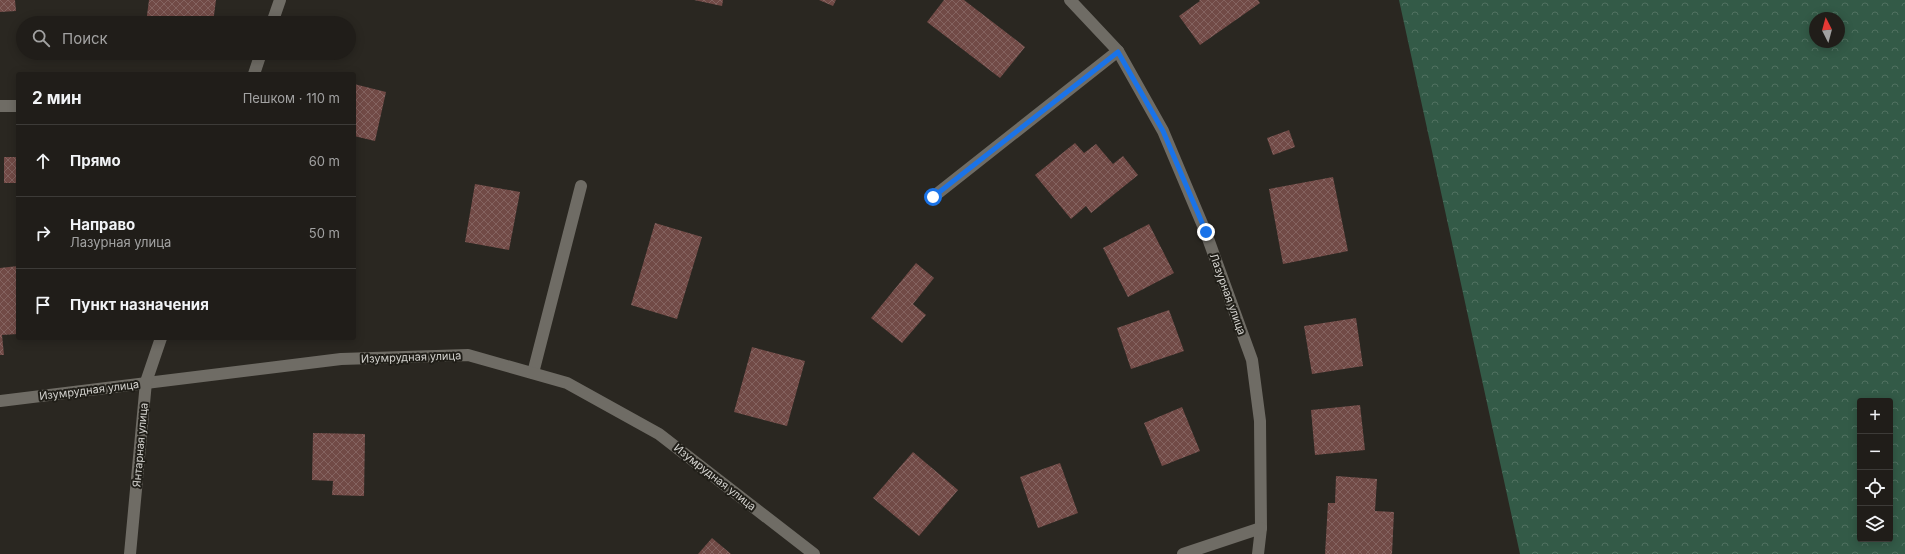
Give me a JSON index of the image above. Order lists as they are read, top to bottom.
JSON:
{
  "streets": {
    "street": ["Лазурная улица", "Изумрудная улица", "Янтарная улица"]
  },
  "crossings": [
    ["Изумрудная улица", "Янтарная улица"]
  ],
  "north": "top",
  "page": {
    "search": "Поиск",
    "heading": ["2 мин", "Пешком · 110 m"],
    "list": [
      ["Прямо", "60 m"],
      ["Направо", "Лазурная улица", "50 m"],
      "Пункт назначения"
    ],
    "map_buttons": ["+", "−"]
  }
}
